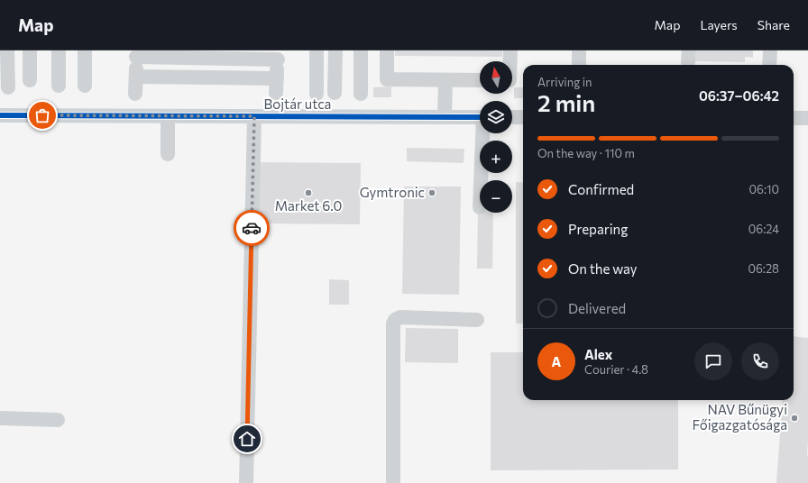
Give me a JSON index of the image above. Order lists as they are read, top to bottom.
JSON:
{
  "streets": {
    "street": ["Bojtár utca"]
  },
  "places": ["Market 6.0", "Gymtronic", "NAV Bűnügyi Főigazgatósága"],
  "north": "top",
  "page": {
    "header": "Map",
    "nav": ["Map", "Layers", "Share"],
    "map_buttons": ["+", "−"],
    "heading": ["2 min", "Arriving in", "06:37–06:42"],
    "panel": ["Alex", "Courier · 4.8"],
    "bar": "On the way · 110 m",
    "list": [
      ["Confirmed", "06:10"],
      ["Preparing", "06:24"],
      ["On the way", "06:28"],
      "Delivered"
    ],
    "round": "A"
  }
}
